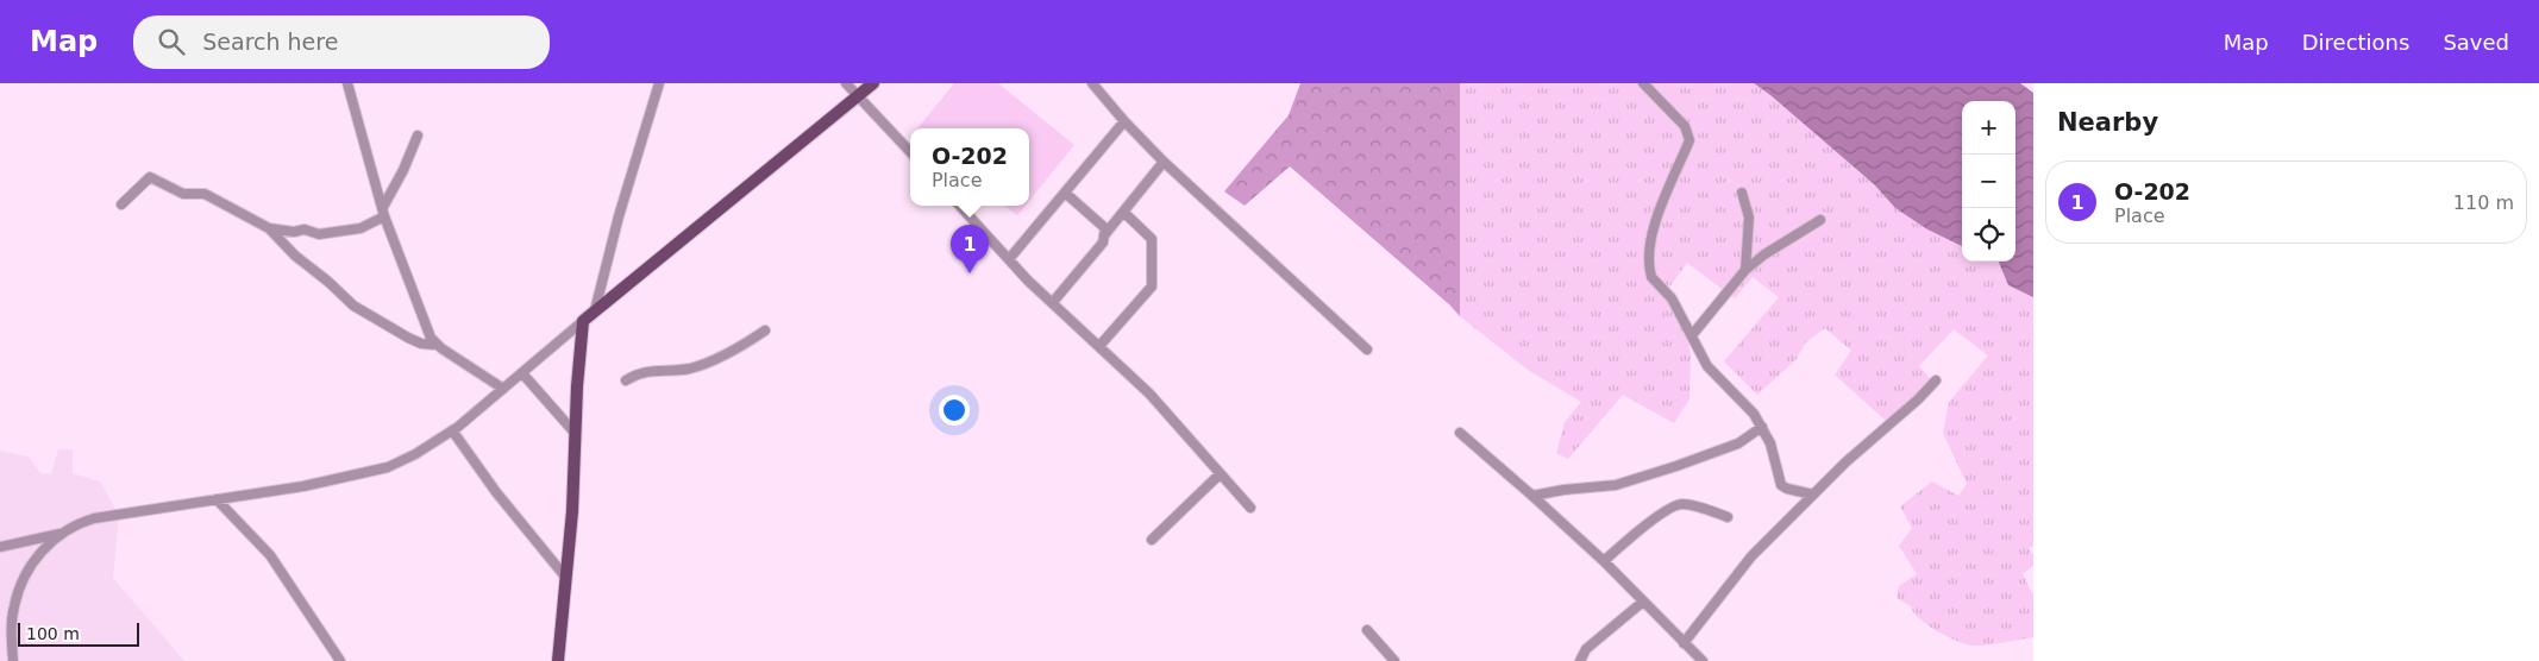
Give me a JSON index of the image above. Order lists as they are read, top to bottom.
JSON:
{
  "scale_bar": "100 m",
  "page": {
    "header": "Map",
    "search": "Search here",
    "nav": ["Map", "Directions", "Saved"],
    "heading": "Nearby",
    "map_buttons": ["+", "−"],
    "popup": ["O-202", "Place"],
    "list": [
      {
        "mark": "1",
        "name": "O-202",
        "note": "Place",
        "value": "110 m"
      }
    ],
    "pins": "1",
    "scale": "100 m"
  }
}
